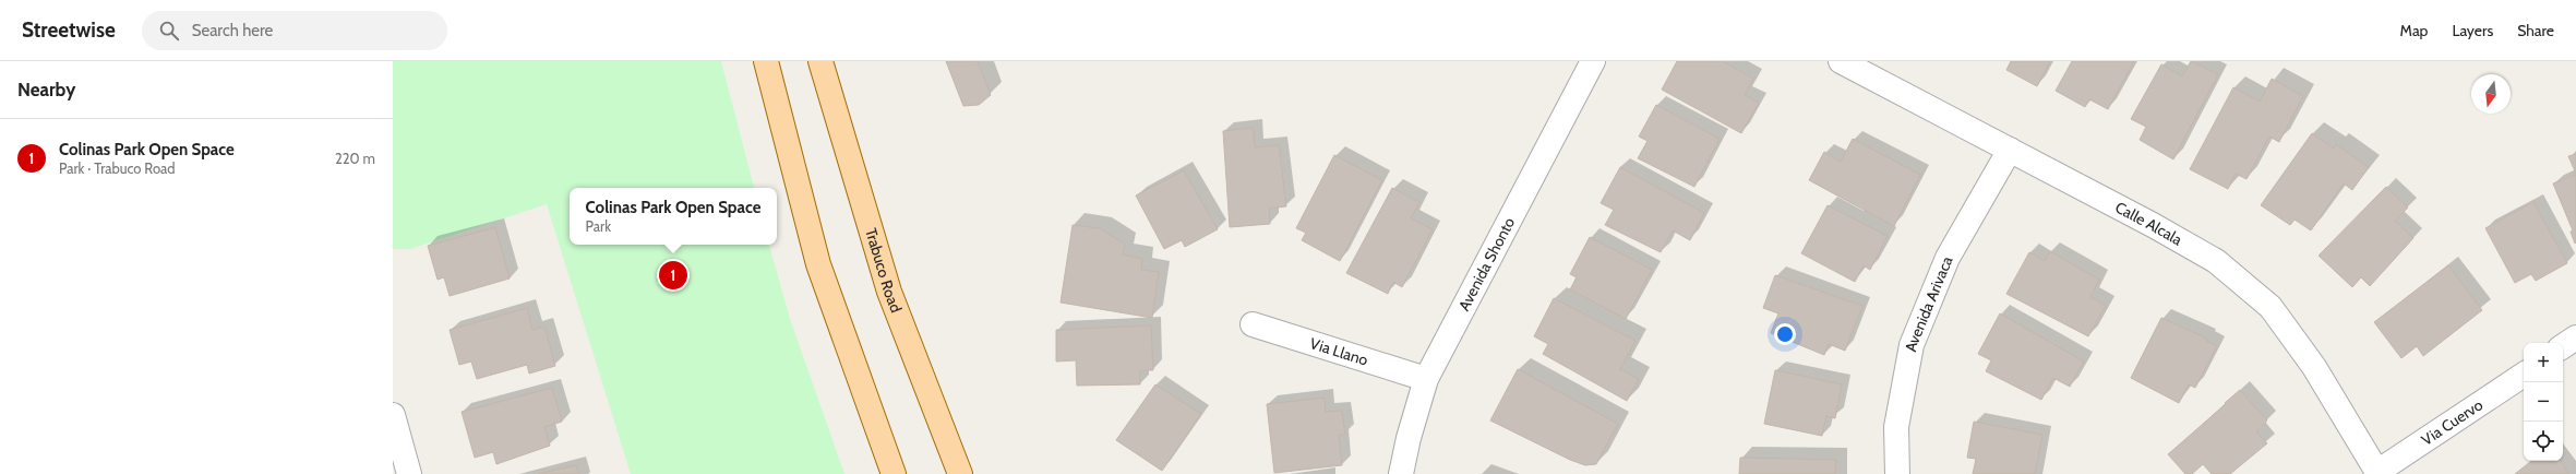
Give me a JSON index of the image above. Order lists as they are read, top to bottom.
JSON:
{
  "streets": {
    "main road": ["Trabuco Road"],
    "street": [
      "Calle Alcala",
      "Avenida Shonto",
      "Avenida Arivaca",
      "Via Llano",
      "Via Cuervo"
    ]
  },
  "crossings": [
    ["Calle Alcala", "Avenida Arivaca"],
    ["Calle Alcala", "Via Cuervo"],
    ["Avenida Shonto", "Via Llano"]
  ],
  "north": "bottom",
  "page": {
    "header": "Streetwise",
    "search": "Search here",
    "nav": ["Map", "Layers", "Share"],
    "heading": "Nearby",
    "list": [
      {
        "mark": "1",
        "name": "Colinas Park Open Space",
        "note": "Park · Trabuco Road",
        "value": "220 m"
      }
    ],
    "popup": ["Colinas Park Open Space", "Park"],
    "pins": "1",
    "map_buttons": ["+", "−"]
  }
}
